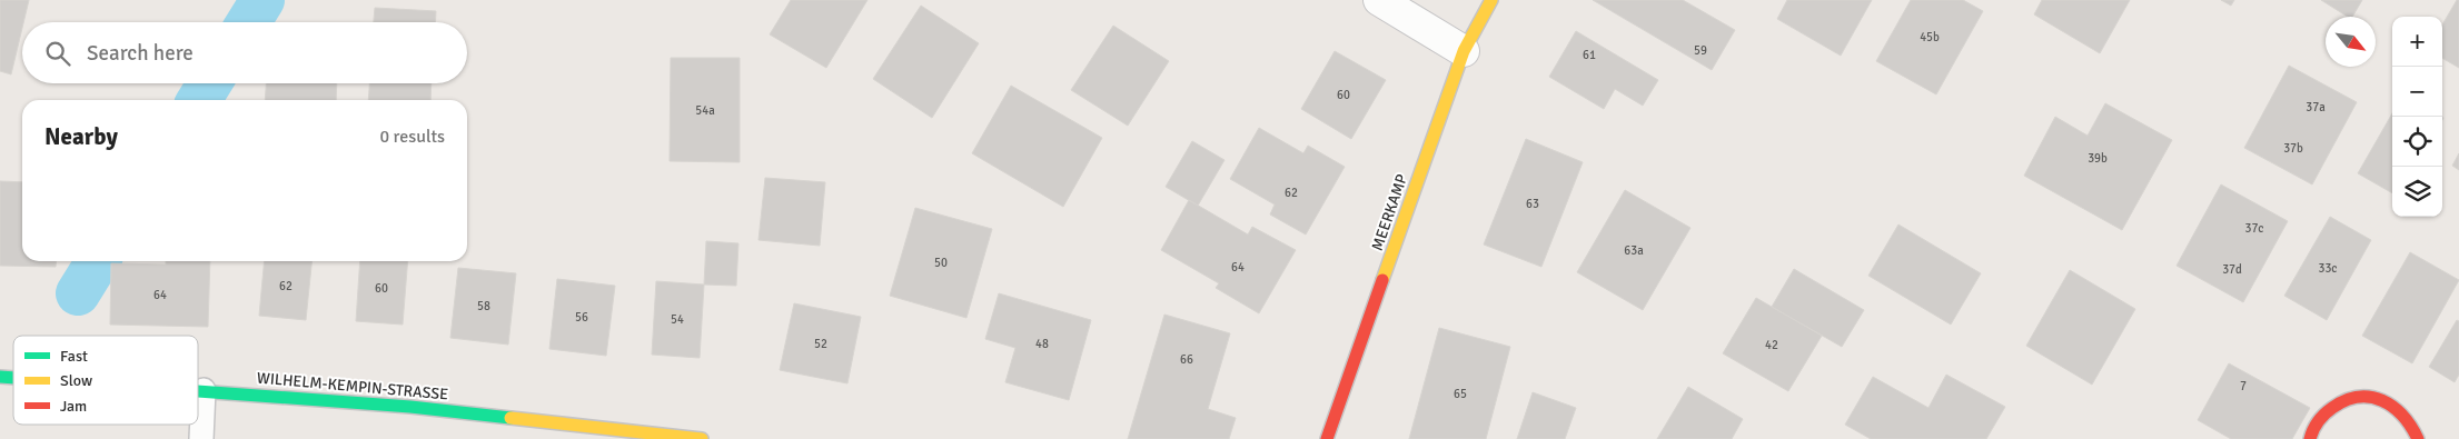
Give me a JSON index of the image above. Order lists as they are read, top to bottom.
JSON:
{
  "streets": {
    "street": ["MEERKAMP", "WILHELM-KEMPIN-STRASSE"]
  },
  "house_numbers": [
    "45b",
    "59",
    "61",
    "60",
    "37a",
    "54a",
    "37b",
    "39b",
    "62",
    "63",
    "37c",
    "63a",
    "50",
    "64",
    "33c",
    "37d",
    "62",
    "60",
    "64",
    "58",
    "56",
    "54",
    "52",
    "48",
    "42",
    "66",
    "7",
    "65"
  ],
  "legend": ["Fast", "Slow", "Jam"],
  "north": "bottom right",
  "page": {
    "map_buttons": ["+", "−"],
    "search": "Search here",
    "heading": ["Nearby", "0 results"]
  }
}
